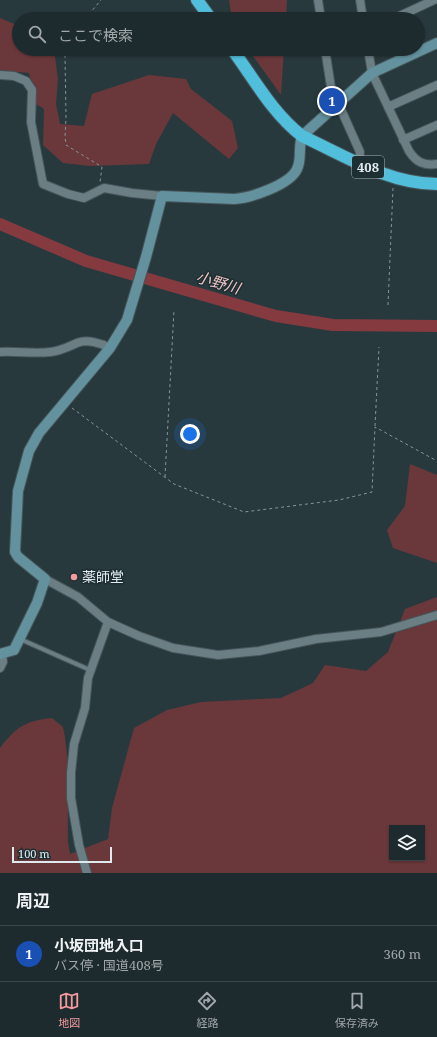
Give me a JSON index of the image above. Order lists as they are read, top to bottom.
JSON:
{
  "streets": {
    "highway": ["408"]
  },
  "water": ["小野川"],
  "places": ["薬師堂"],
  "scale_bar": "100 m",
  "page": {
    "search": "ここで検索",
    "pins": "1",
    "scale": "100 m",
    "heading": "周辺",
    "list": [
      {
        "mark": "1",
        "name": "小坂団地入口",
        "note": "バス停 · 国道408号",
        "value": "360 m"
      }
    ],
    "nav": ["地図", "経路", "保存済み"]
  }
}
